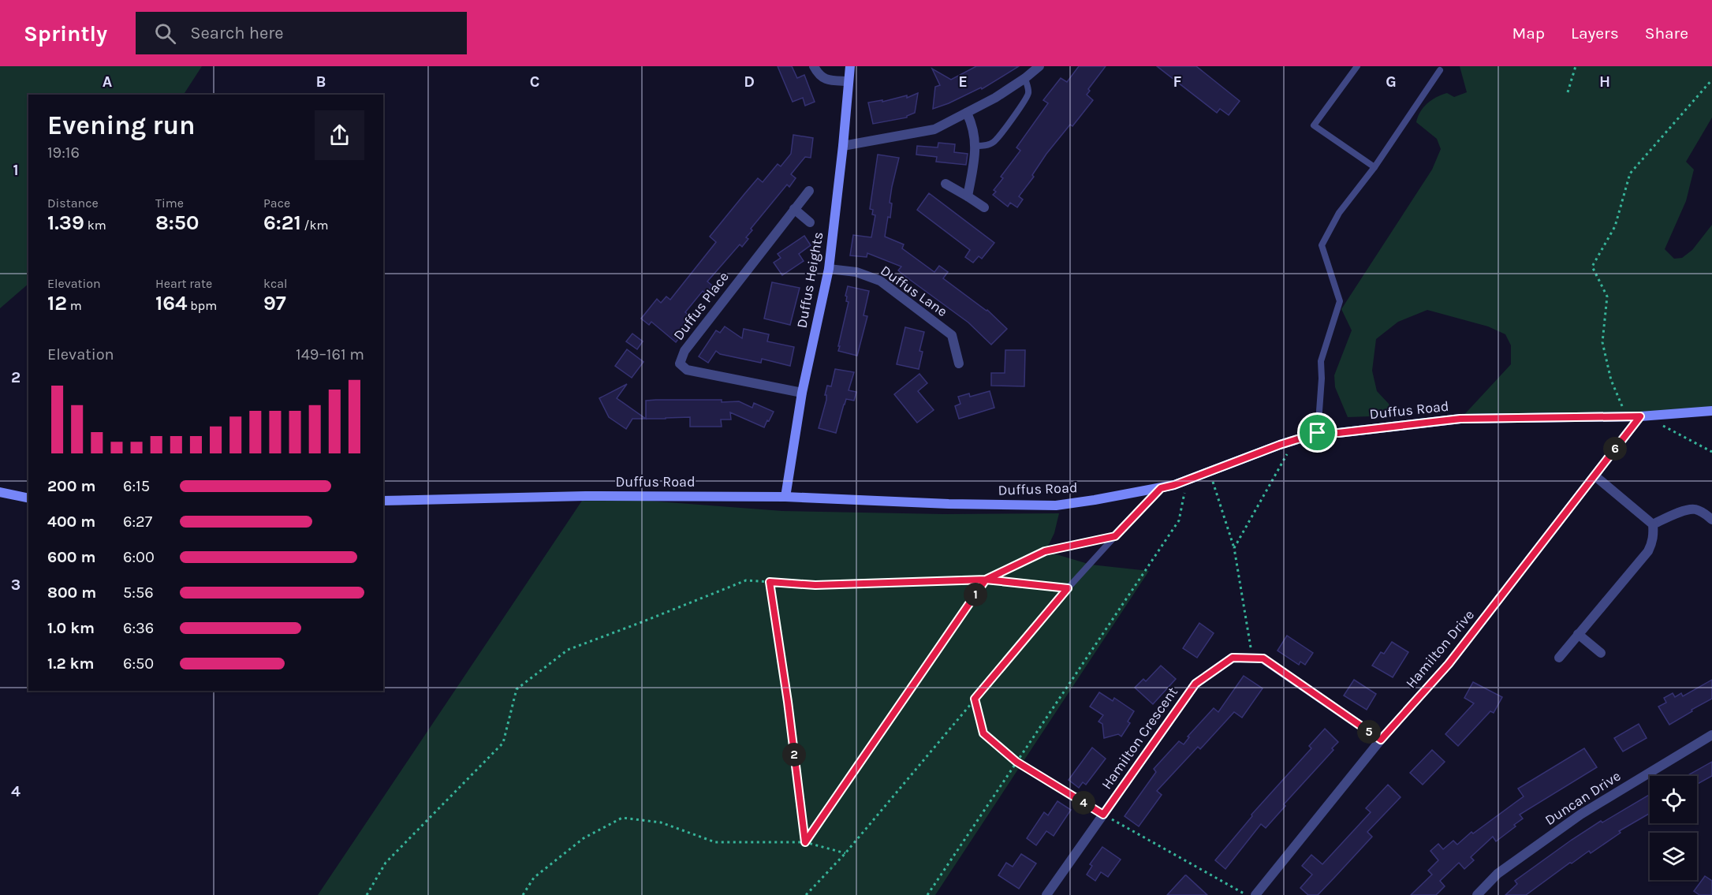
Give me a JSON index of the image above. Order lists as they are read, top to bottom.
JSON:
{
  "streets": {
    "main road": ["Duffus Heights", "Duffus Road"],
    "street": [
      "Duffus Lane",
      "Duffus Place",
      "Hamilton Drive",
      "Hamilton Crescent",
      "Duncan Drive"
    ]
  },
  "crossings": [
    ["Duffus Heights", "Duffus Lane"],
    ["Duffus Heights", "Duffus Place"],
    ["Duffus Heights", "Duffus Road"],
    ["Duffus Road", "Hamilton Drive"],
    ["Hamilton Drive", "Hamilton Crescent"]
  ],
  "page": {
    "header": "Sprintly",
    "search": "Search here",
    "nav": ["Map", "Layers", "Share"],
    "heading": ["Evening run", "19:16"],
    "stats": [
      ["Distance", "1.39 km"],
      ["Time", "8:50"],
      ["Pace", "6:21 /km"],
      ["Elevation", "12 m"],
      ["Heart rate", "164 bpm"],
      ["kcal", "97"]
    ],
    "chart": ["Elevation", "149–161 m"],
    "pins": [
      "6",
      "1",
      "5",
      "2",
      "4"
    ],
    "list": [
      {
        "name": "200 m",
        "note": "6:15"
      },
      {
        "name": "400 m",
        "note": "6:27"
      },
      {
        "name": "600 m",
        "note": "6:00"
      },
      {
        "name": "800 m",
        "note": "5:56"
      },
      {
        "name": "1.0 km",
        "note": "6:36"
      },
      {
        "name": "1.2 km",
        "note": "6:50"
      }
    ]
  },
  "grid": {
    "columns": [
      "A",
      "B",
      "C",
      "D",
      "E",
      "F",
      "G",
      "H"
    ],
    "rows": [
      "1",
      "2",
      "3",
      "4"
    ]
  }
}
